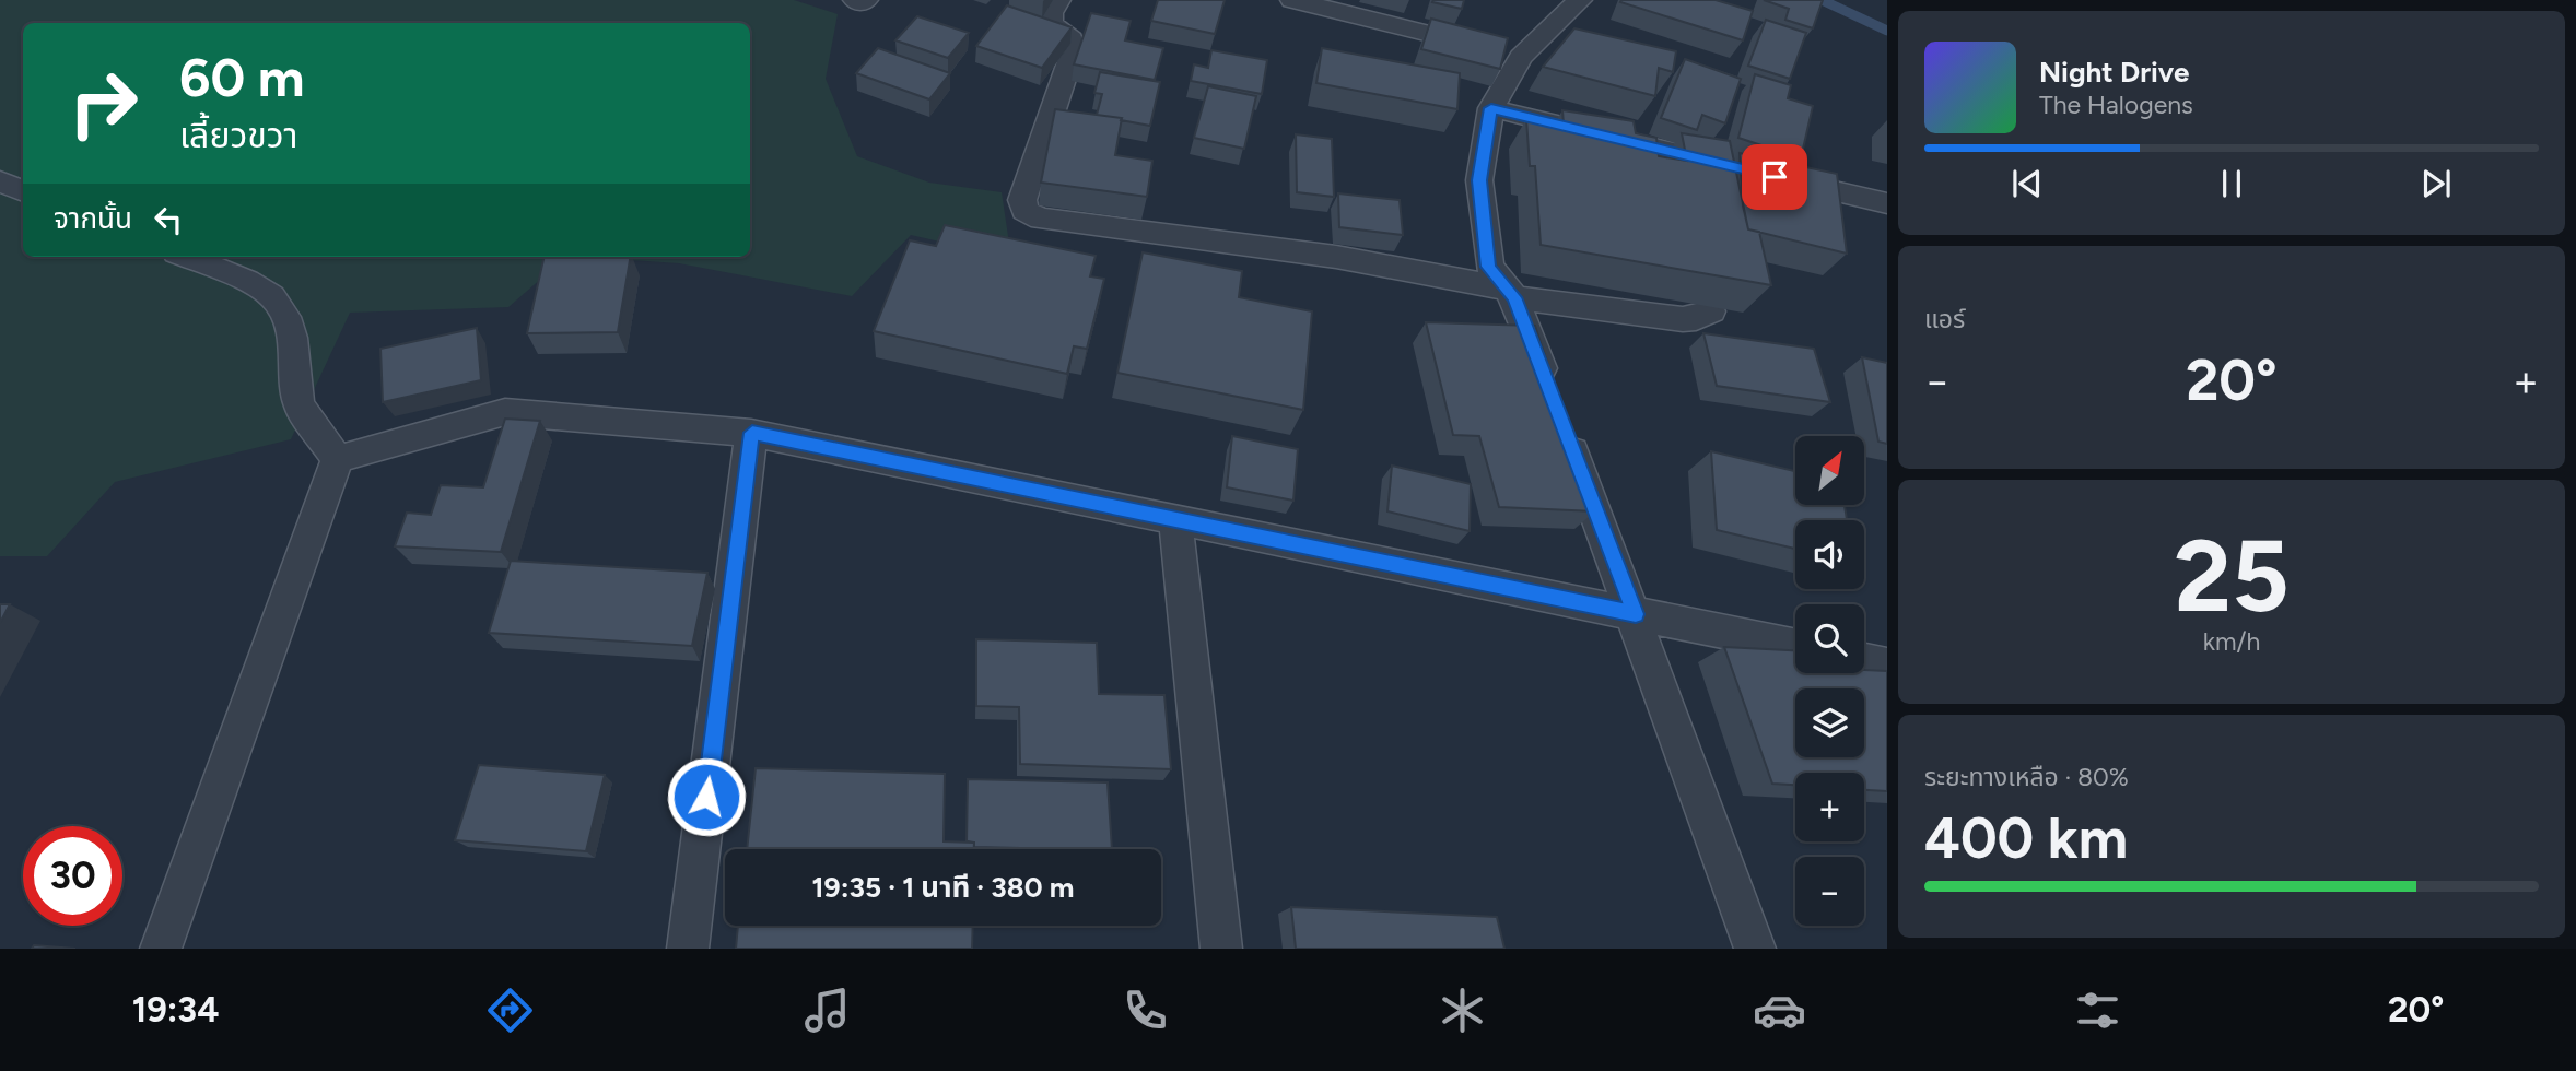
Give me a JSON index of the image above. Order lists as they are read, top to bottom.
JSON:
{
  "north": "top right",
  "page": {
    "turn": ["60 m", "เลี้ยวขวา"],
    "song": ["Night Drive", "The Halogens"],
    "then": "จากนั้น",
    "tile": [
      "แอร์",
      ["25", "km/h"],
      ["ระยะทางเหลือ · 80%", "400 km"]
    ],
    "heat": ["−", "20°", "+"],
    "map_buttons": ["+", "−"],
    "limit": "30",
    "trip": "19:35 · 1 นาที · 380 m",
    "tabs": ["19:34", "20°"]
  }
}
